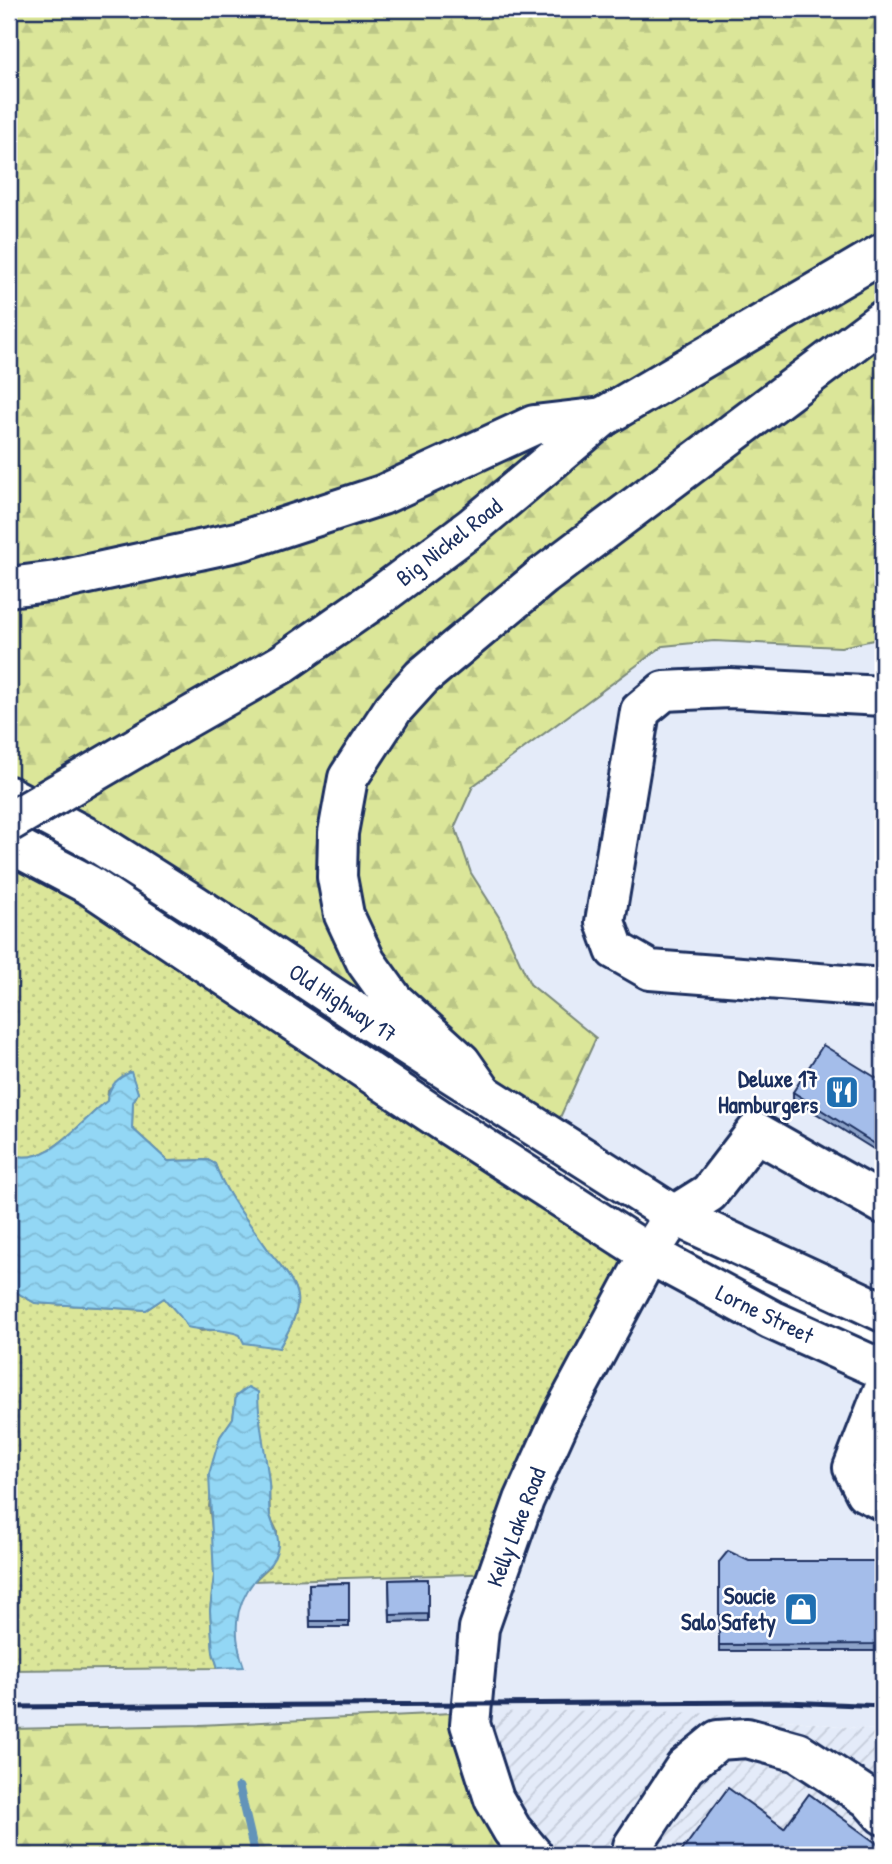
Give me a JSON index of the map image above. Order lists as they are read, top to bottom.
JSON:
{
  "streets": {
    "main road": [
      "Big Nickel Road",
      "Old Highway 17",
      "Lorne Street",
      "Kelly Lake Road"
    ]
  },
  "crossings": [
    ["Old Highway 17", "Lorne Street"],
    ["Old Highway 17", "Kelly Lake Road"],
    ["Lorne Street", "Kelly Lake Road"]
  ],
  "places": {
    "restaurant": ["Deluxe 17 Hamburgers"],
    "shop": ["Soucie Salo Safety"]
  }
}
